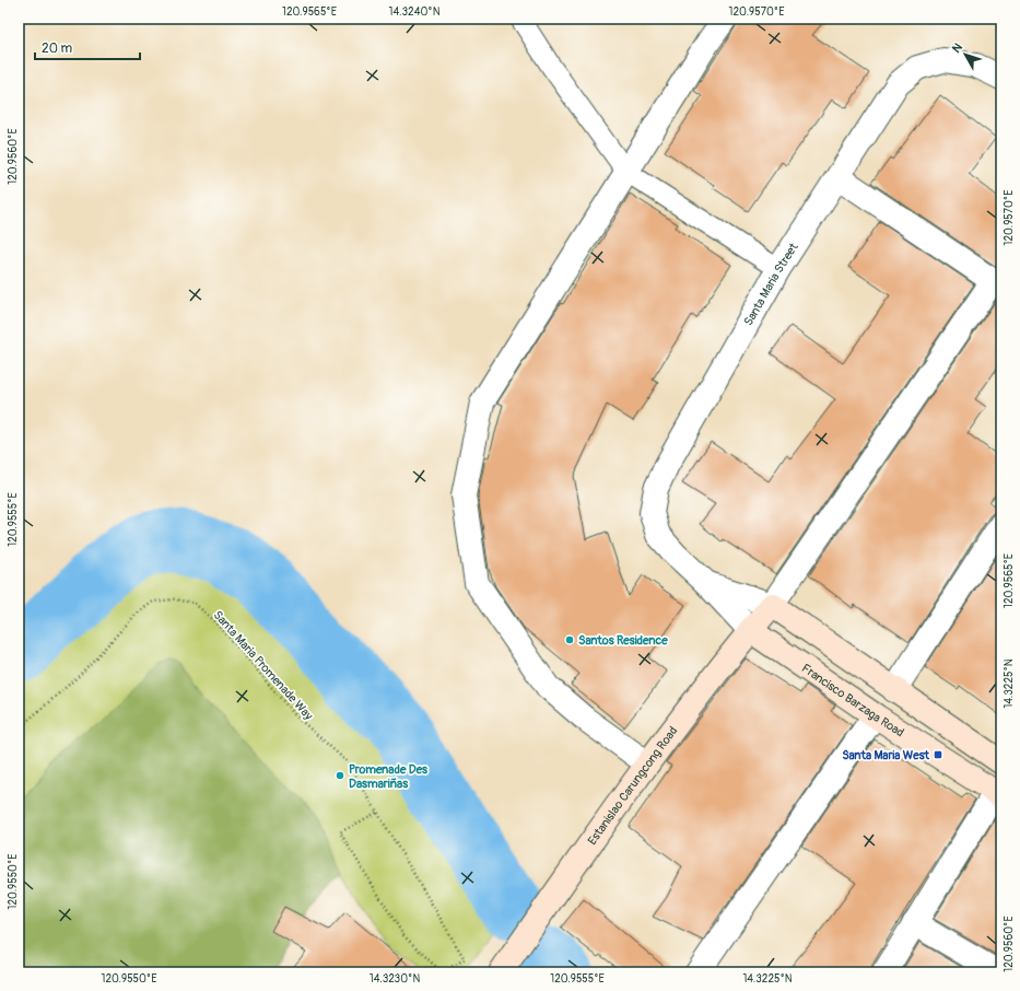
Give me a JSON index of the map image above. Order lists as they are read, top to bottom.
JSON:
{
  "streets": {
    "street": ["Santa Maria Street", "Francisco Barzaga Road", "Estanislao Carungcong Road"],
    "path": ["Santa Maria Promenade Way"]
  },
  "crossings": [
    ["Santa Maria Street", "Francisco Barzaga Road"],
    ["Santa Maria Street", "Estanislao Carungcong Road"],
    ["Francisco Barzaga Road", "Estanislao Carungcong Road"]
  ],
  "places": {
    "other": ["Santos Residence", "Promenade Des Dasmariñas"],
    "transit": ["Santa Maria West"]
  },
  "scale_bar": "20 m",
  "north": "top left",
  "coordinates": [
    "120.9565°E",
    "14.3240°N",
    "120.9570°E",
    "120.9560°E",
    "120.9555°E",
    "14.3225°N",
    "120.9550°E",
    "14.3230°N"
  ]
}
